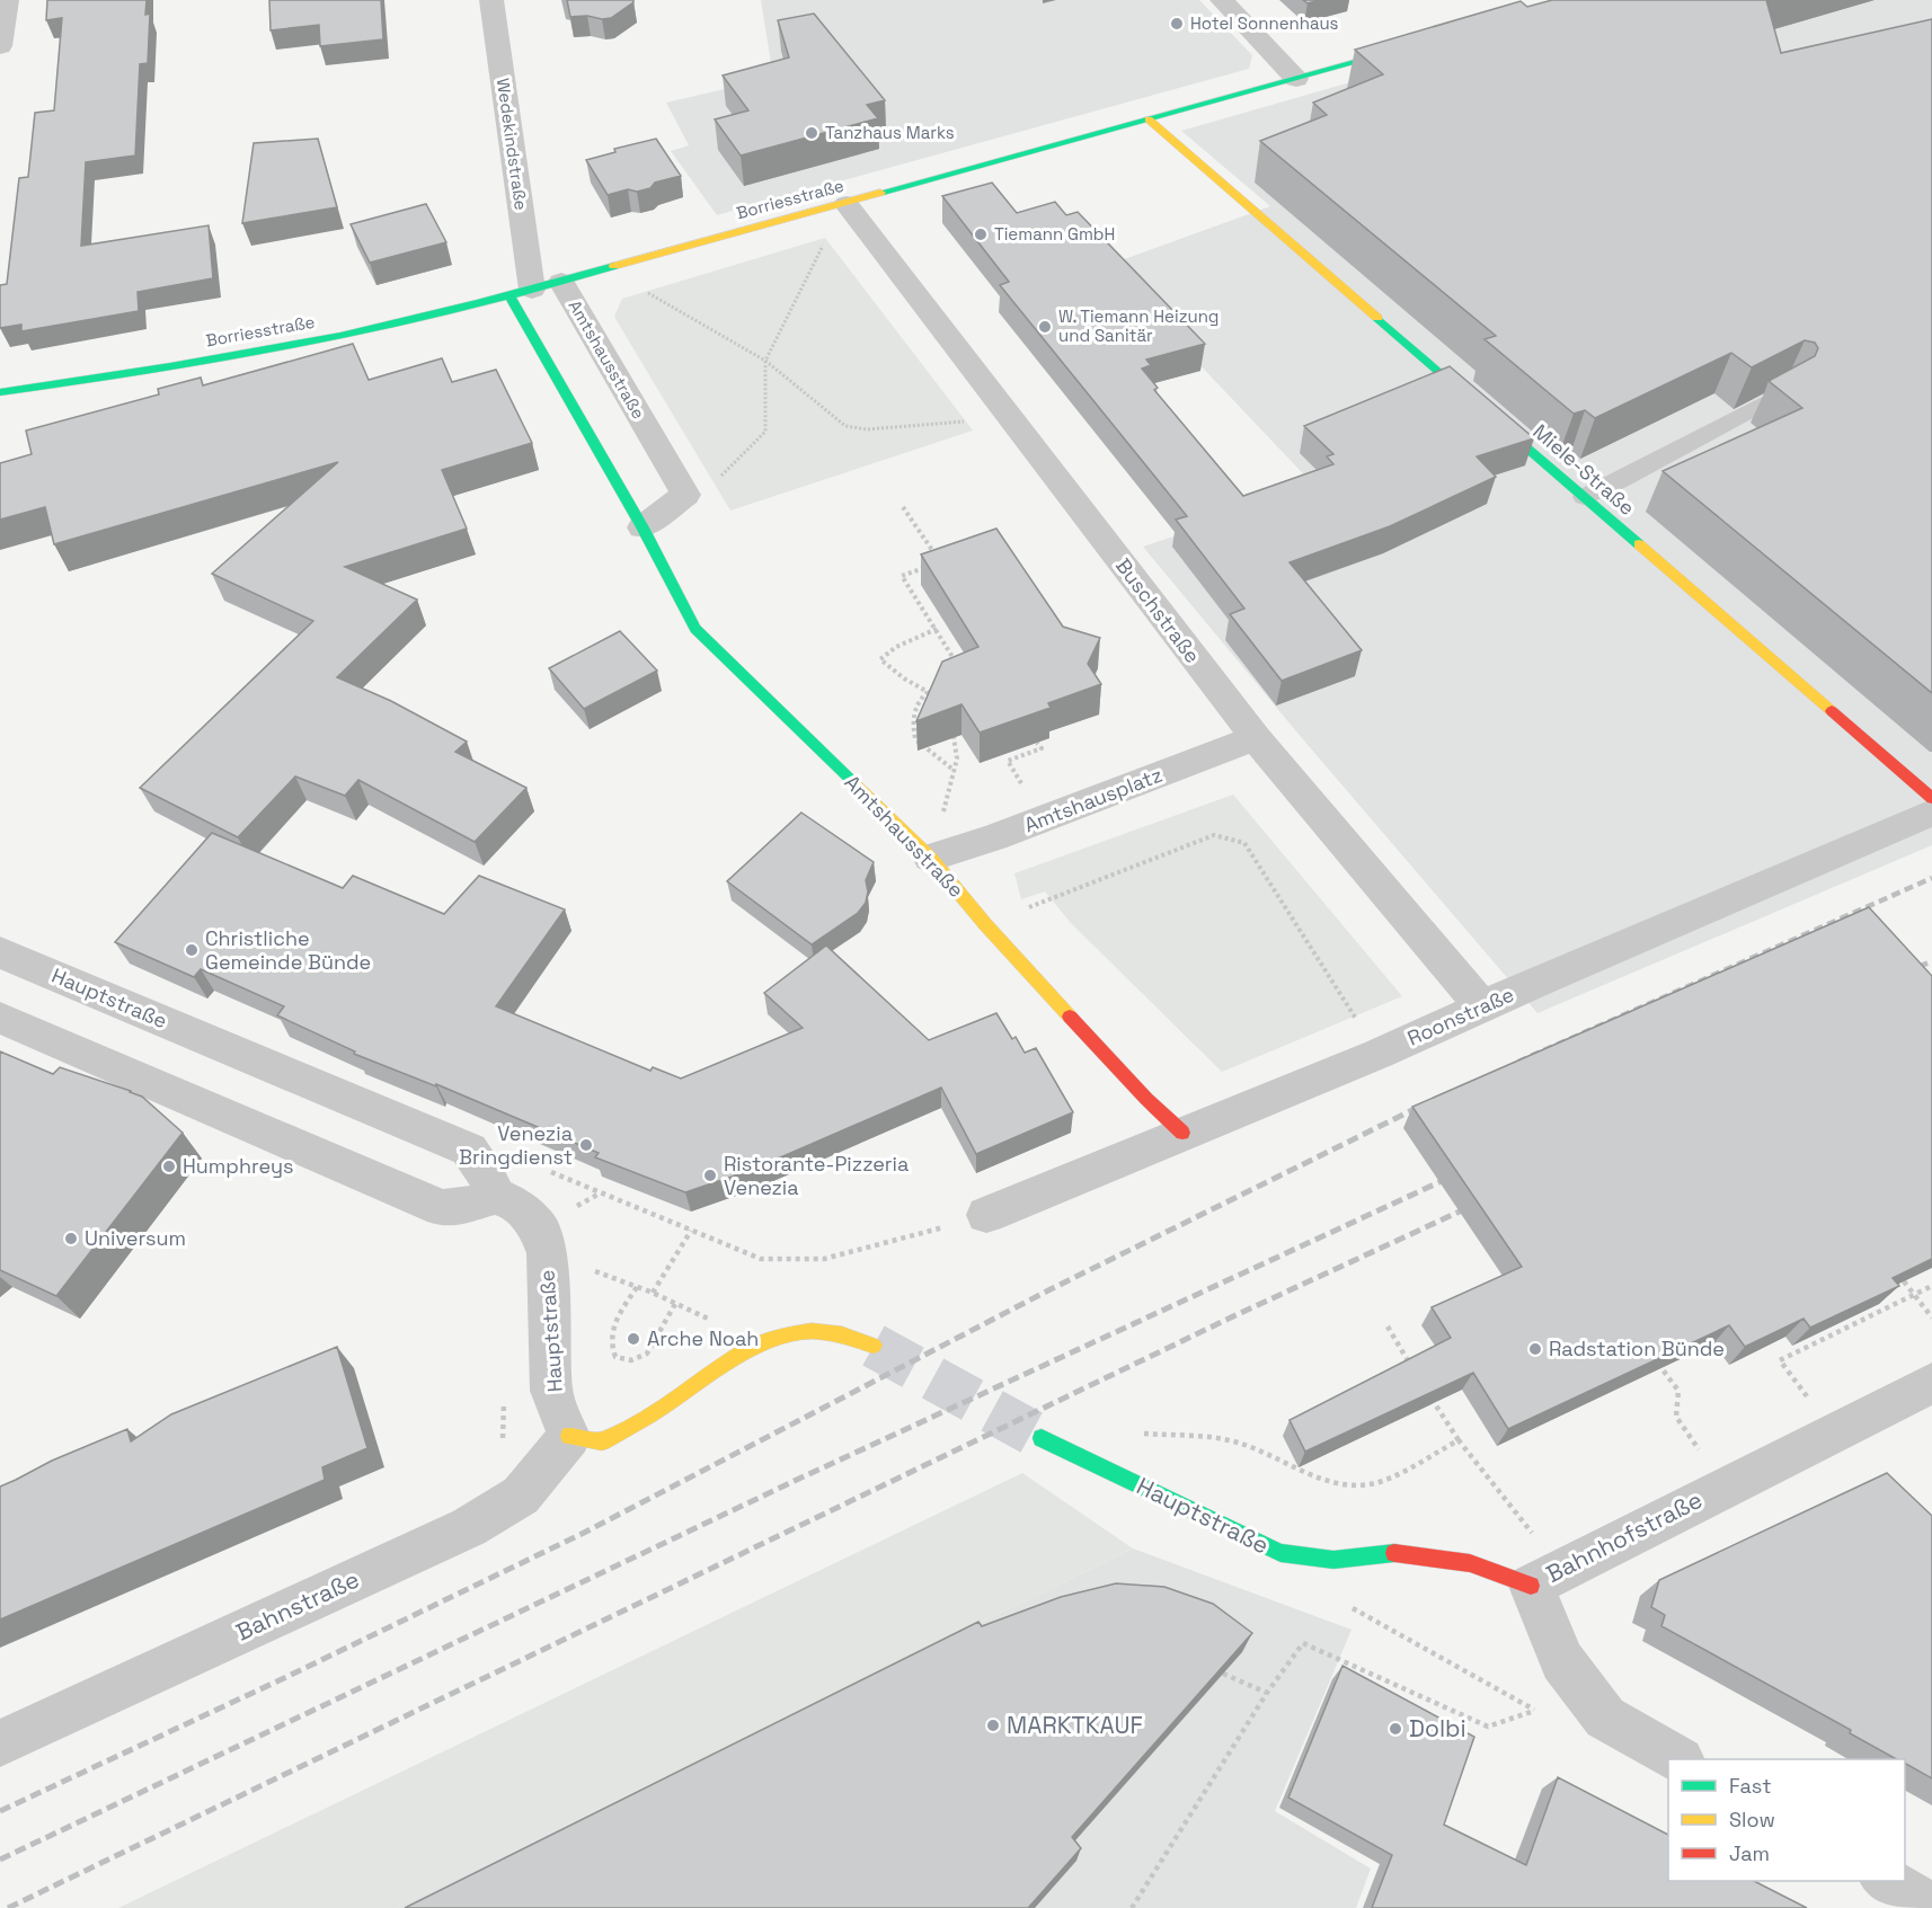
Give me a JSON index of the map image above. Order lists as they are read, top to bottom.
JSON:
{
  "streets": {
    "street": [
      "Wedekindstraße",
      "Borriesstraße",
      "Amtshausstraße",
      "Miele-Straße",
      "Buschstraße",
      "Amtshausplatz",
      "Hauptstraße",
      "Roonstraße",
      "Bahnhofstraße",
      "Bahnstraße"
    ]
  },
  "crossings": [
    ["Wedekindstraße", "Borriesstraße"],
    ["Wedekindstraße", "Amtshausstraße"],
    ["Borriesstraße", "Amtshausstraße"],
    ["Borriesstraße", "Miele-Straße"],
    ["Borriesstraße", "Buschstraße"],
    ["Amtshausstraße", "Amtshausplatz"],
    ["Amtshausstraße", "Roonstraße"],
    ["Buschstraße", "Amtshausplatz"],
    ["Buschstraße", "Roonstraße"],
    ["Hauptstraße", "Bahnhofstraße"],
    ["Hauptstraße", "Bahnstraße"]
  ],
  "places": [
    "Hotel Sonnenhaus",
    "Tanzhaus Marks",
    "Tiemann GmbH",
    "W. Tiemann Heizung und Sanitär",
    "Christliche Gemeinde Bünde",
    "Venezia Bringdienst",
    "Humphreys",
    "Ristorante-Pizzeria Venezia",
    "Universum",
    "Arche Noah",
    "Radstation Bünde",
    "MARKTKAUF",
    "Dolbi"
  ],
  "legend": ["Fast", "Slow", "Jam"]
}
